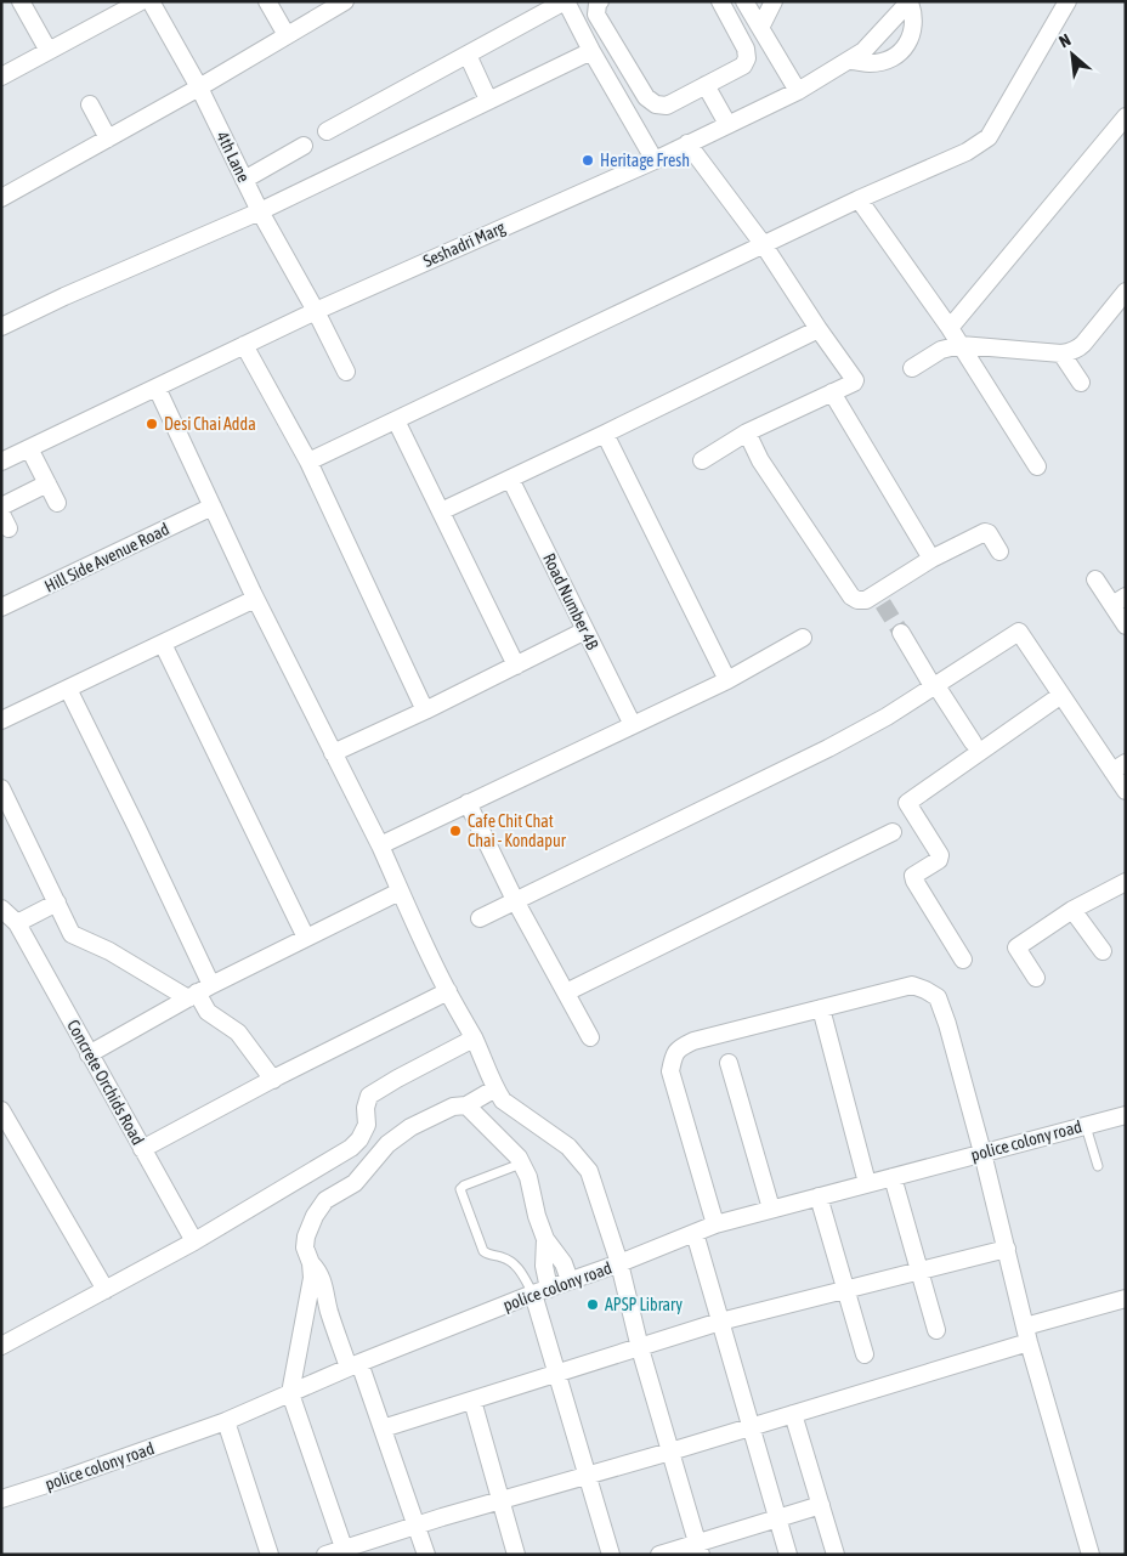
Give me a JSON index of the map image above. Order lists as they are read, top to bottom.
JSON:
{
  "streets": {
    "street": [
      "4th Lane",
      "Seshadri Marg",
      "Hill Side Avenue Road",
      "Road Number 4B",
      "Concrete Orchids Road",
      "police colony road"
    ]
  },
  "crossings": [
    ["4th Lane", "Seshadri Marg"]
  ],
  "places": [
    "Heritage Fresh",
    "Desi Chai Adda",
    "Cafe Chit Chat Chai - Kondapur",
    "APSP Library"
  ],
  "north": "top left"
}
